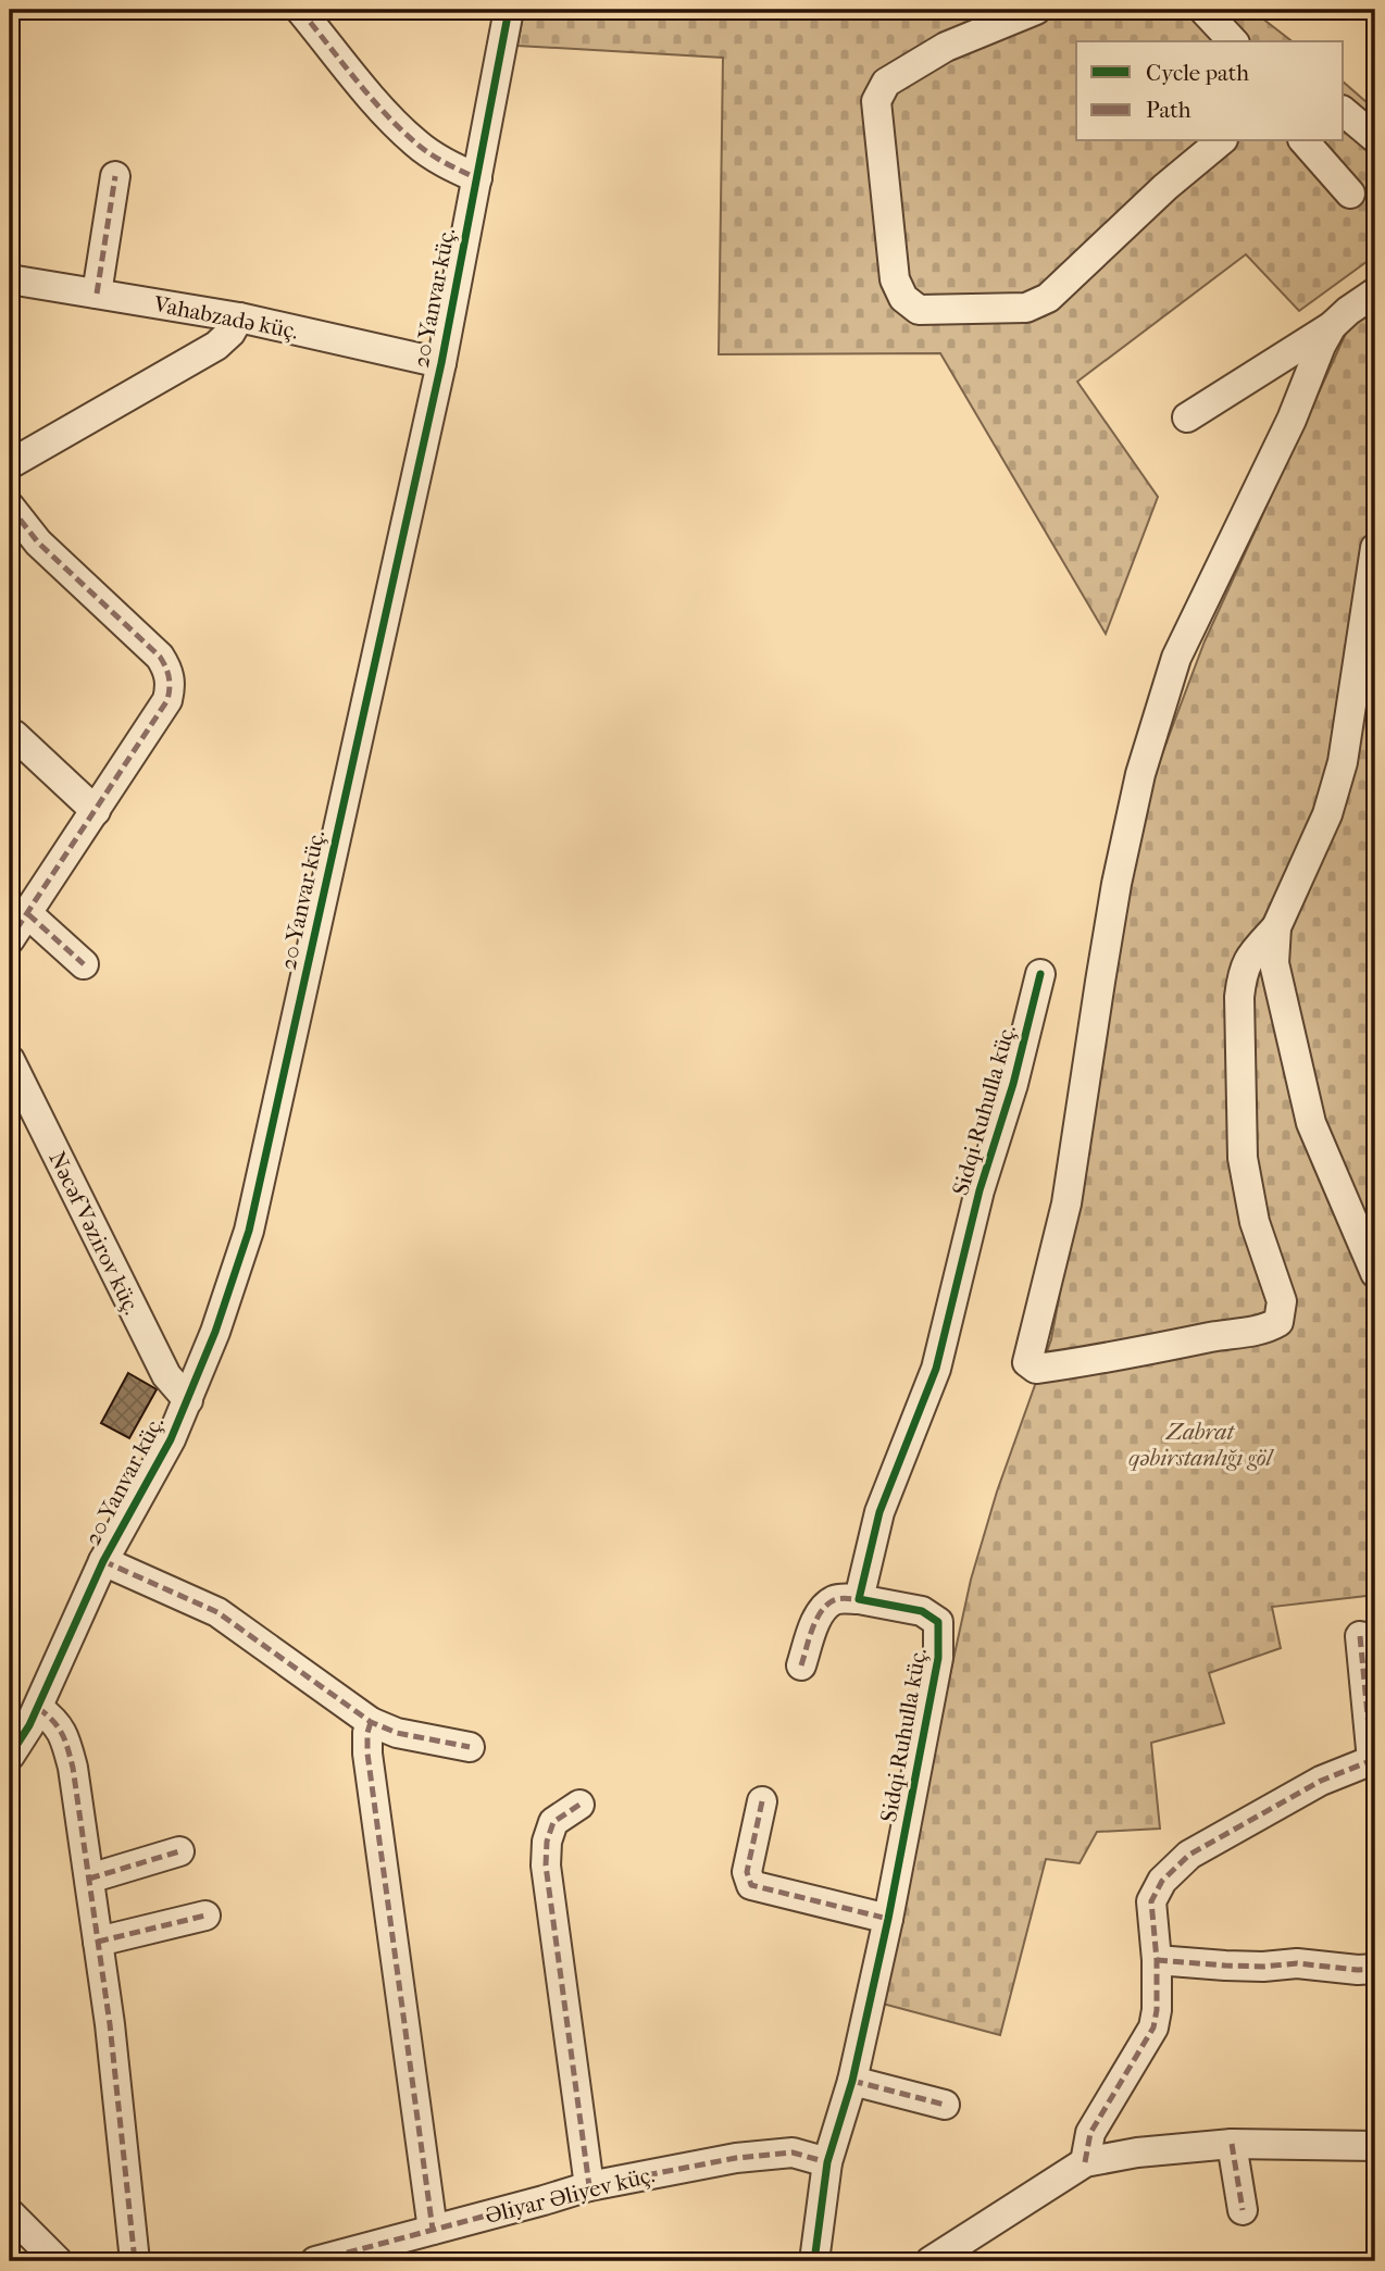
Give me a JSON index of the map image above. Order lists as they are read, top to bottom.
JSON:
{
  "streets": {
    "street": [
      "20 Yanvar küç.",
      "Vahabzadə küç.",
      "Sidqi Ruhulla küç.",
      "Nəcəf Vəzirov küç.",
      "Əliyar Əliyev küç."
    ]
  },
  "crossings": [
    ["20 Yanvar küç.", "Vahabzadə küç."],
    ["20 Yanvar küç.", "Nəcəf Vəzirov küç."],
    ["Sidqi Ruhulla küç.", "Əliyar Əliyev küç."]
  ],
  "parks": ["Zabrat qəbirstanlığı göl"],
  "legend": ["Cycle path", "Path"]
}
